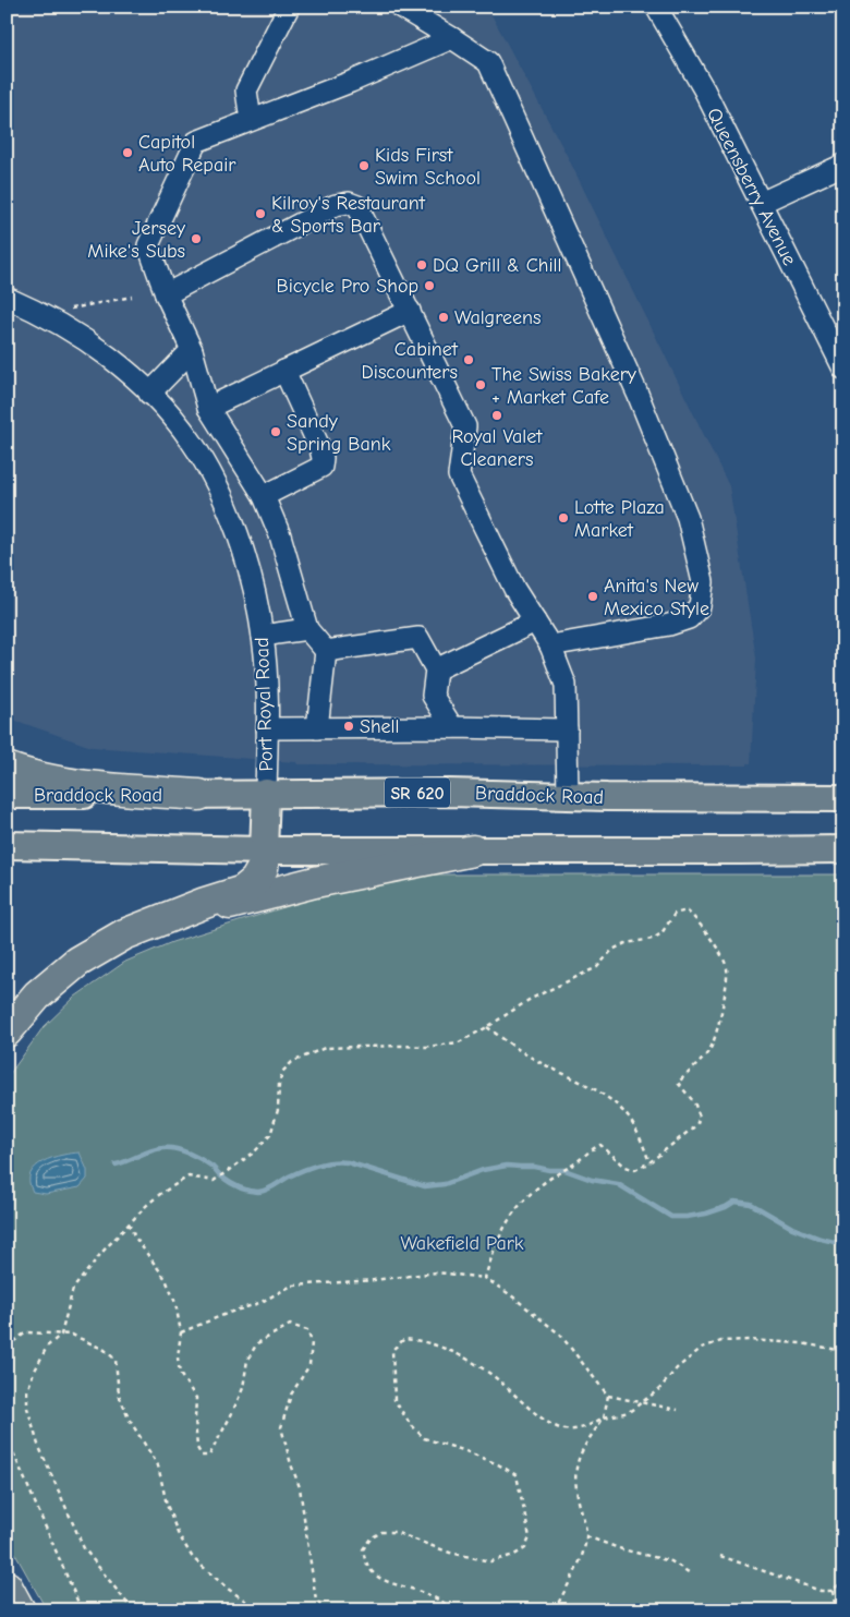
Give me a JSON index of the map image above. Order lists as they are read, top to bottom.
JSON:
{
  "streets": {
    "main road": ["SR 620", "Braddock Road"],
    "street": ["Queensberry Avenue", "Port Royal Road"]
  },
  "crossings": [
    ["Port Royal Road", "Braddock Road"]
  ],
  "parks": ["Wakefield Park"],
  "places": [
    "Capitol Auto Repair",
    "Kids First Swim School",
    "Kilroy's Restaurant & Sports Bar",
    "Jersey Mike's Subs",
    "DQ Grill & Chill",
    "Bicycle Pro Shop",
    "Walgreens",
    "Cabinet Discounters",
    "The Swiss Bakery + Market Cafe",
    "Royal Valet Cleaners",
    "Sandy Spring Bank",
    "Lotte Plaza Market",
    "Anita's New Mexico Style",
    "Shell"
  ]
}
